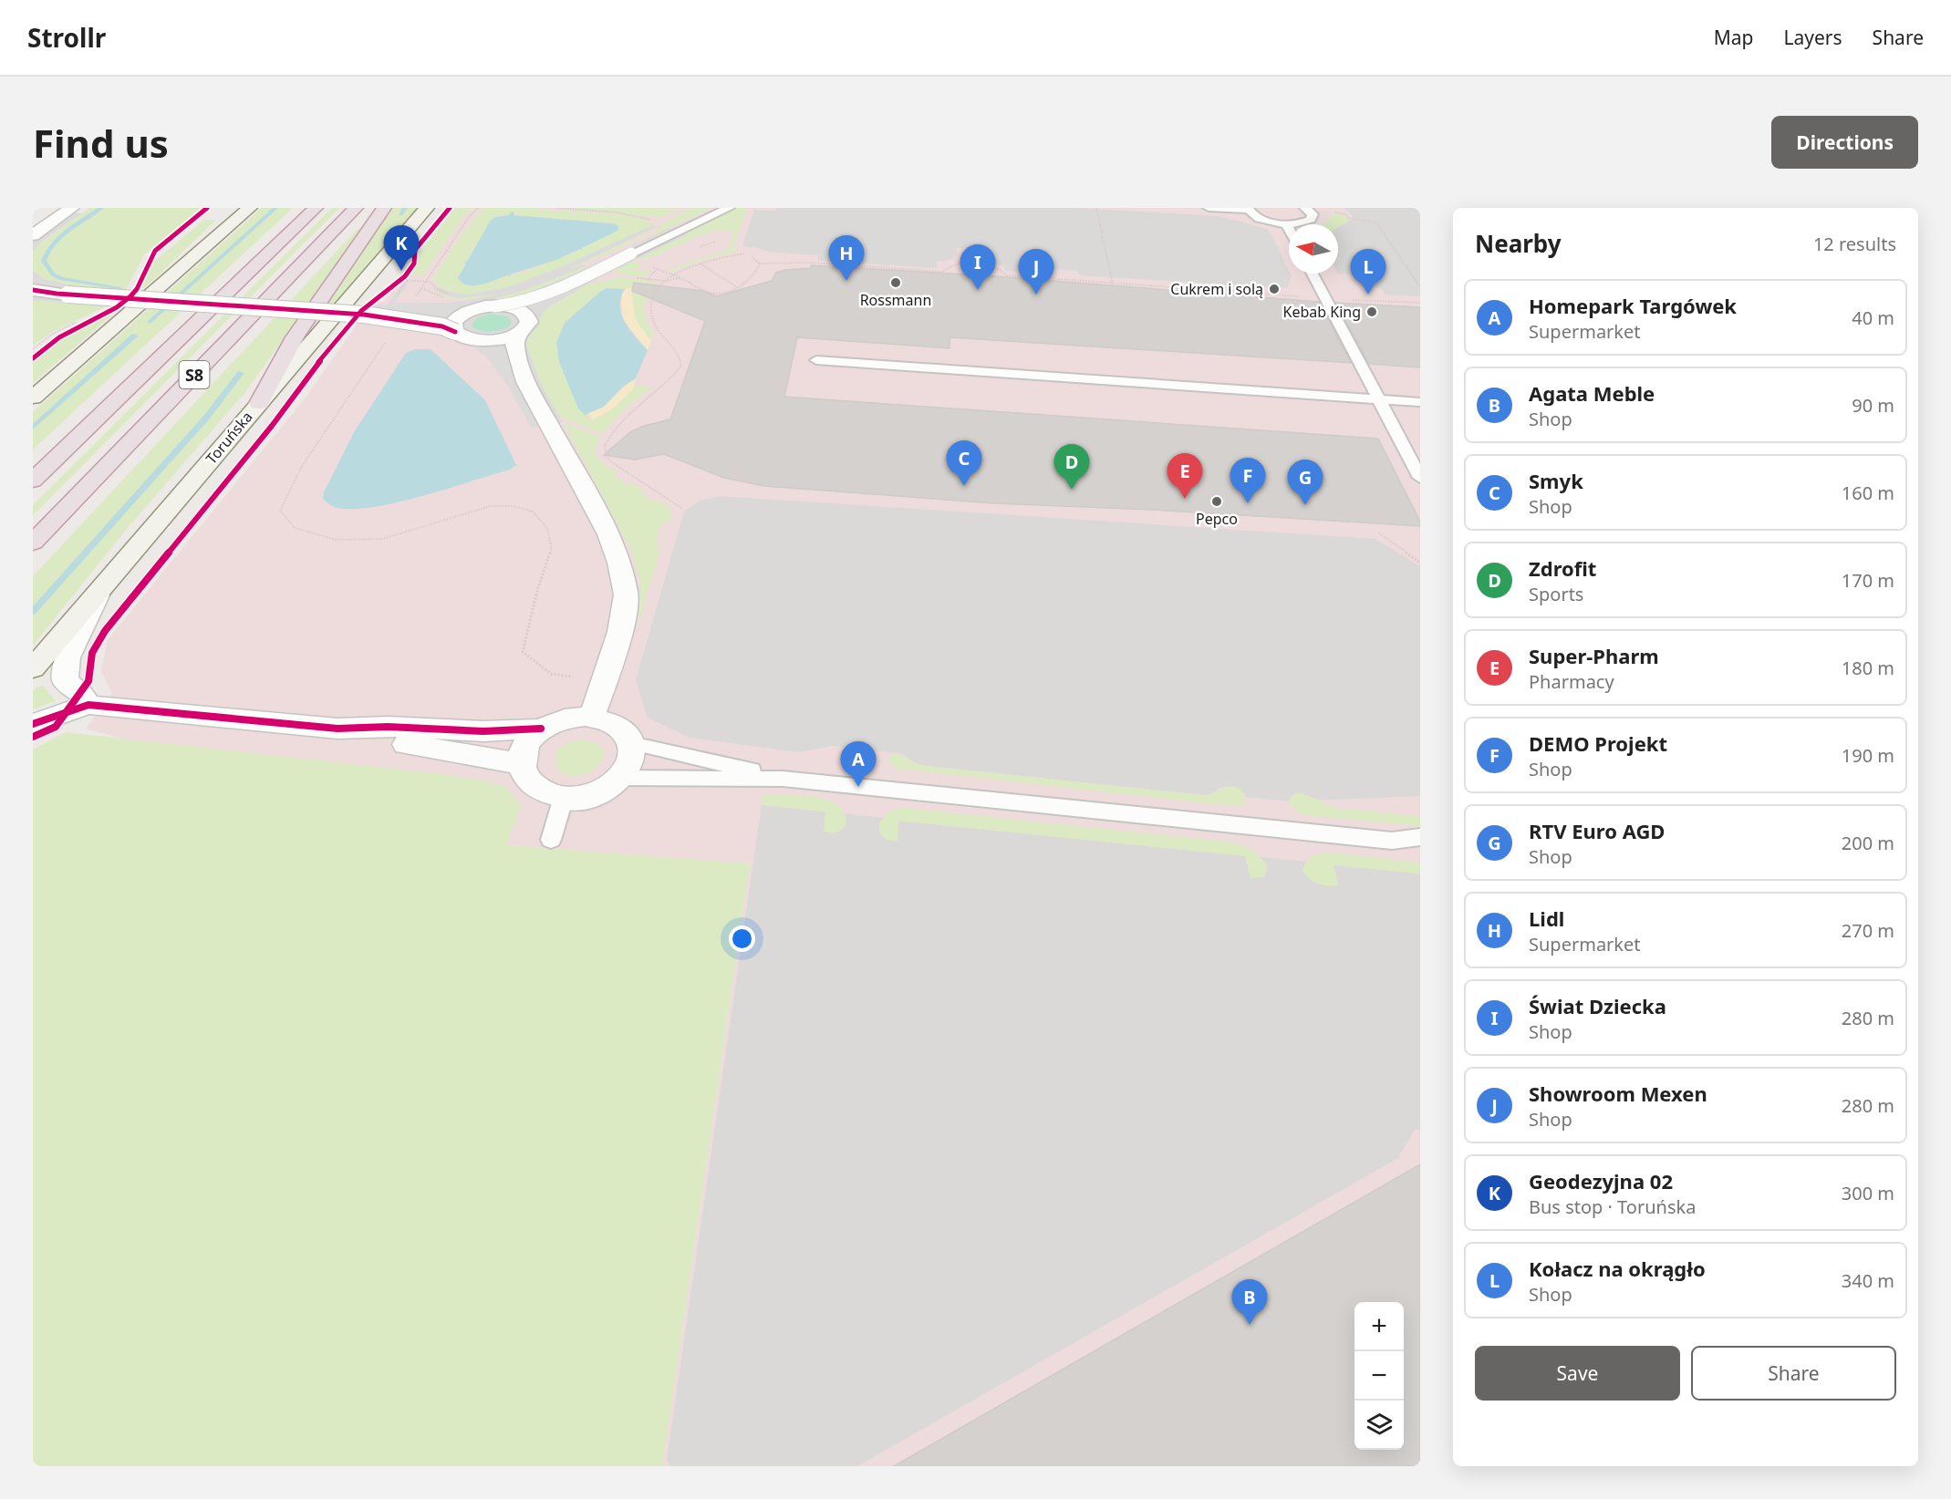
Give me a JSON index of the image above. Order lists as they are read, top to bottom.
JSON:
{
  "streets": {
    "highway": ["S8"],
    "main road": ["Toruńska"]
  },
  "places": [
    "Rossmann",
    "Cukrem i solą",
    "Kebab King",
    "Pepco"
  ],
  "north": "left",
  "page": {
    "header": "Strollr",
    "nav": ["Map", "Layers", "Share"],
    "buttons": [
      "Directions",
      ["Save", "Share"]
    ],
    "title": "Find us",
    "heading": ["Nearby", "12 results"],
    "pins": [
      "K",
      "H",
      "I",
      "J",
      "L",
      "C",
      "D",
      "E",
      "F",
      "G",
      "A",
      "B"
    ],
    "list": [
      {
        "mark": "A",
        "name": "Homepark Targówek",
        "note": "Supermarket",
        "value": "40 m"
      },
      {
        "mark": "B",
        "name": "Agata Meble",
        "note": "Shop",
        "value": "90 m"
      },
      {
        "mark": "C",
        "name": "Smyk",
        "note": "Shop",
        "value": "160 m"
      },
      {
        "mark": "D",
        "name": "Zdrofit",
        "note": "Sports",
        "value": "170 m"
      },
      {
        "mark": "E",
        "name": "Super-Pharm",
        "note": "Pharmacy",
        "value": "180 m"
      },
      {
        "mark": "F",
        "name": "DEMO Projekt",
        "note": "Shop",
        "value": "190 m"
      },
      {
        "mark": "G",
        "name": "RTV Euro AGD",
        "note": "Shop",
        "value": "200 m"
      },
      {
        "mark": "H",
        "name": "Lidl",
        "note": "Supermarket",
        "value": "270 m"
      },
      {
        "mark": "I",
        "name": "Świat Dziecka",
        "note": "Shop",
        "value": "280 m"
      },
      {
        "mark": "J",
        "name": "Showroom Mexen",
        "note": "Shop",
        "value": "280 m"
      },
      {
        "mark": "K",
        "name": "Geodezyjna 02",
        "note": "Bus stop · Toruńska",
        "value": "300 m"
      },
      {
        "mark": "L",
        "name": "Kołacz na okrągło",
        "note": "Shop",
        "value": "340 m"
      }
    ],
    "map_buttons": ["+", "−"]
  }
}
